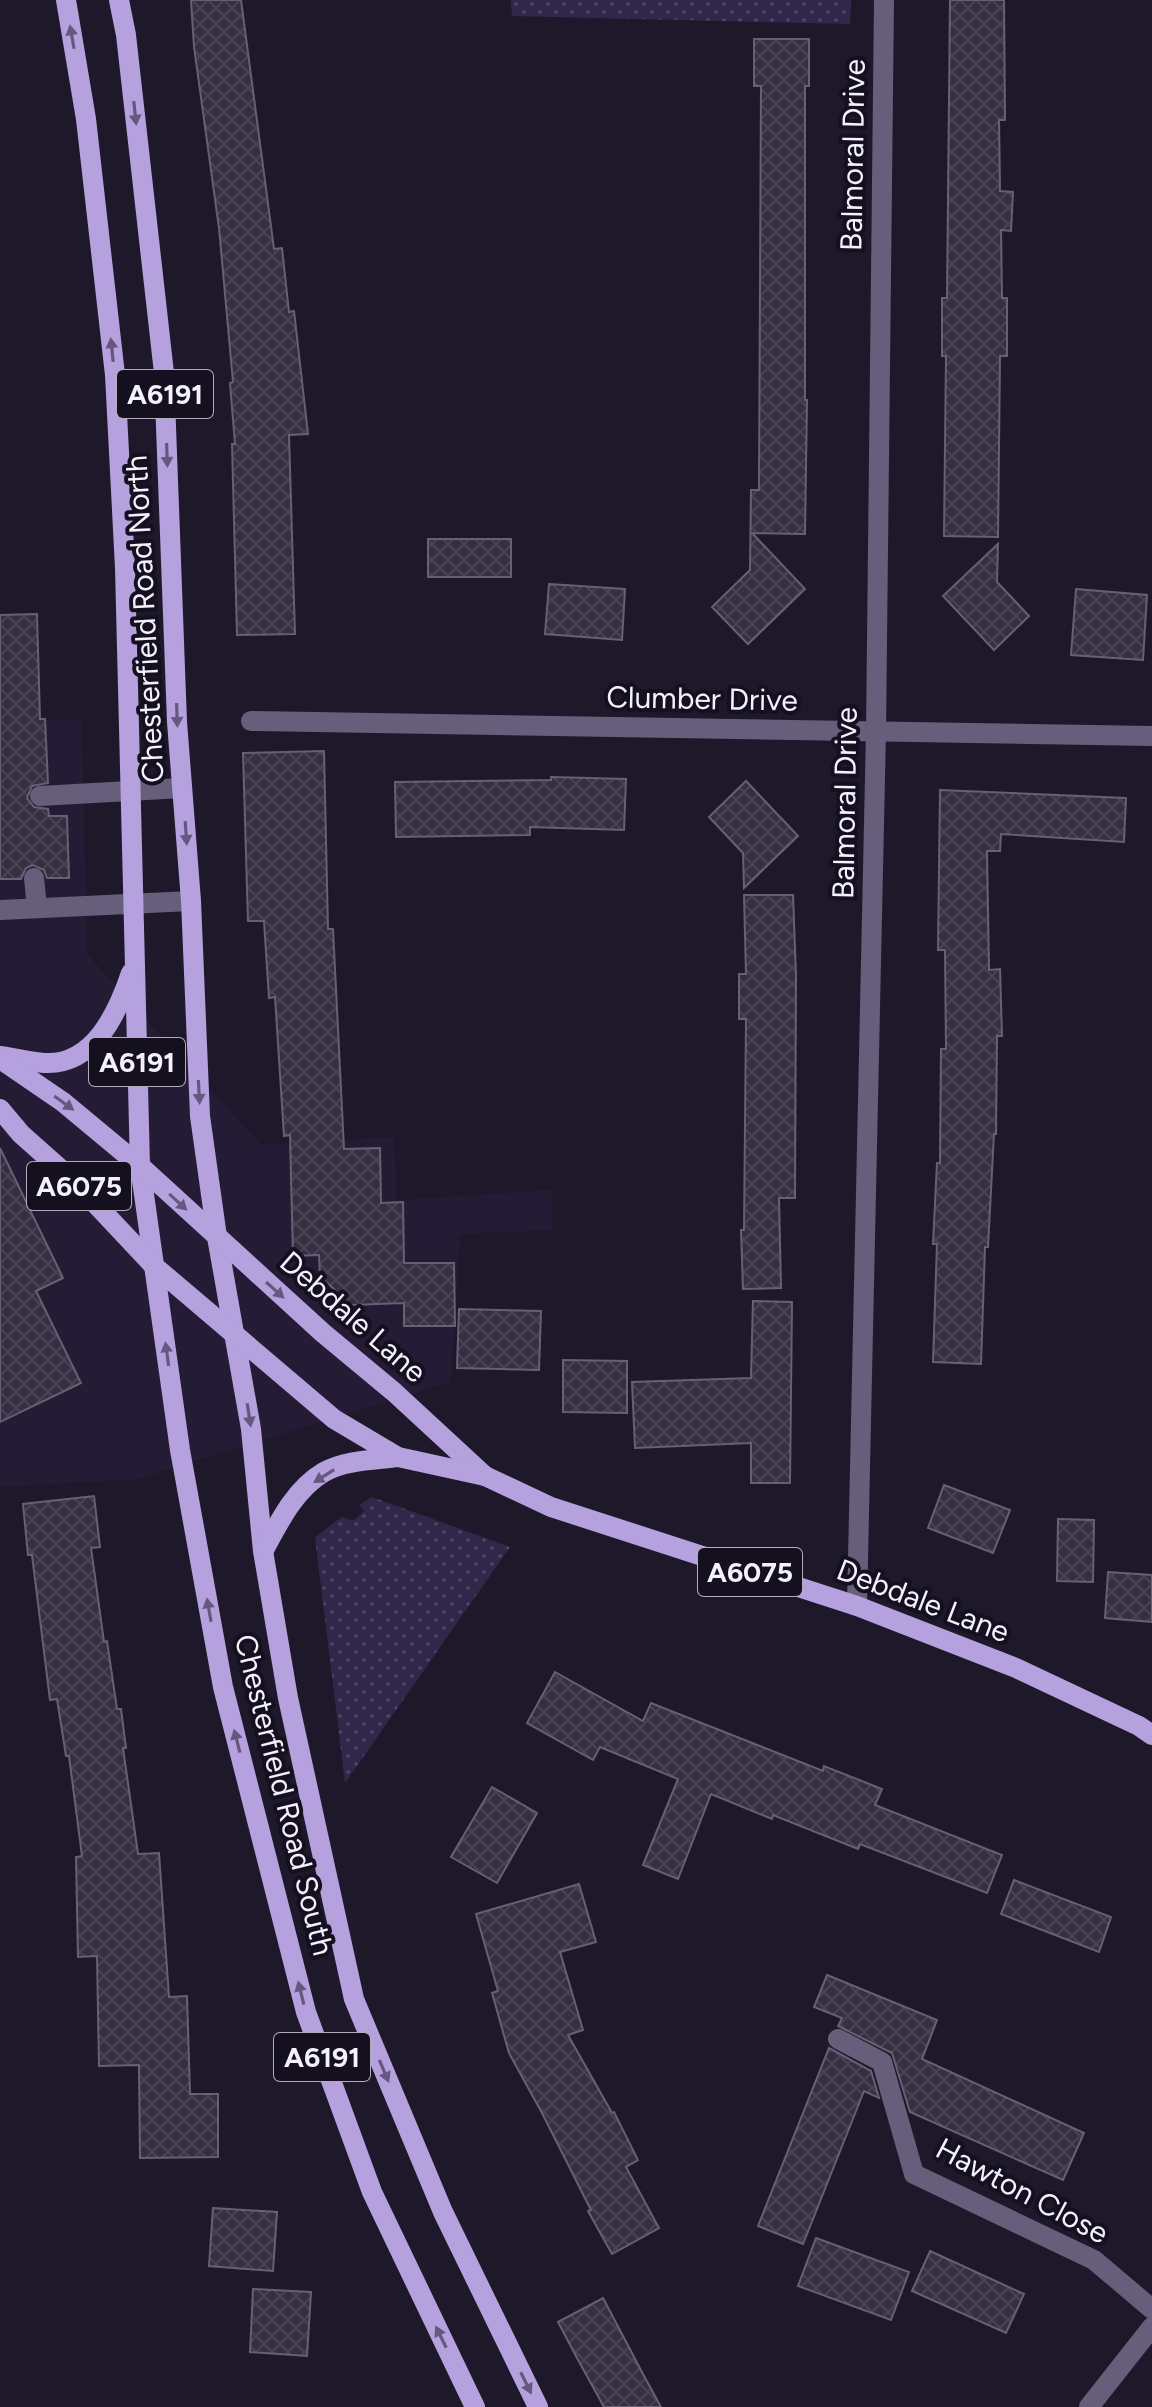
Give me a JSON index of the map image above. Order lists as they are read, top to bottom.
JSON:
{
  "streets": {
    "main road": [
      "A6191",
      "Chesterfield Road North",
      "A6075",
      "Debdale Lane",
      "Chesterfield Road South"
    ],
    "street": ["Balmoral Drive", "Clumber Drive", "Hawton Close"]
  },
  "crossings": [
    ["Balmoral Drive", "Clumber Drive"],
    ["Balmoral Drive", "Debdale Lane"],
    ["Chesterfield Road North", "A6075"],
    ["Chesterfield Road North", "Debdale Lane"],
    ["Chesterfield Road North", "Chesterfield Road South"],
    ["A6075", "Debdale Lane"],
    ["A6075", "Chesterfield Road South"],
    ["Debdale Lane", "Chesterfield Road South"]
  ]
}
